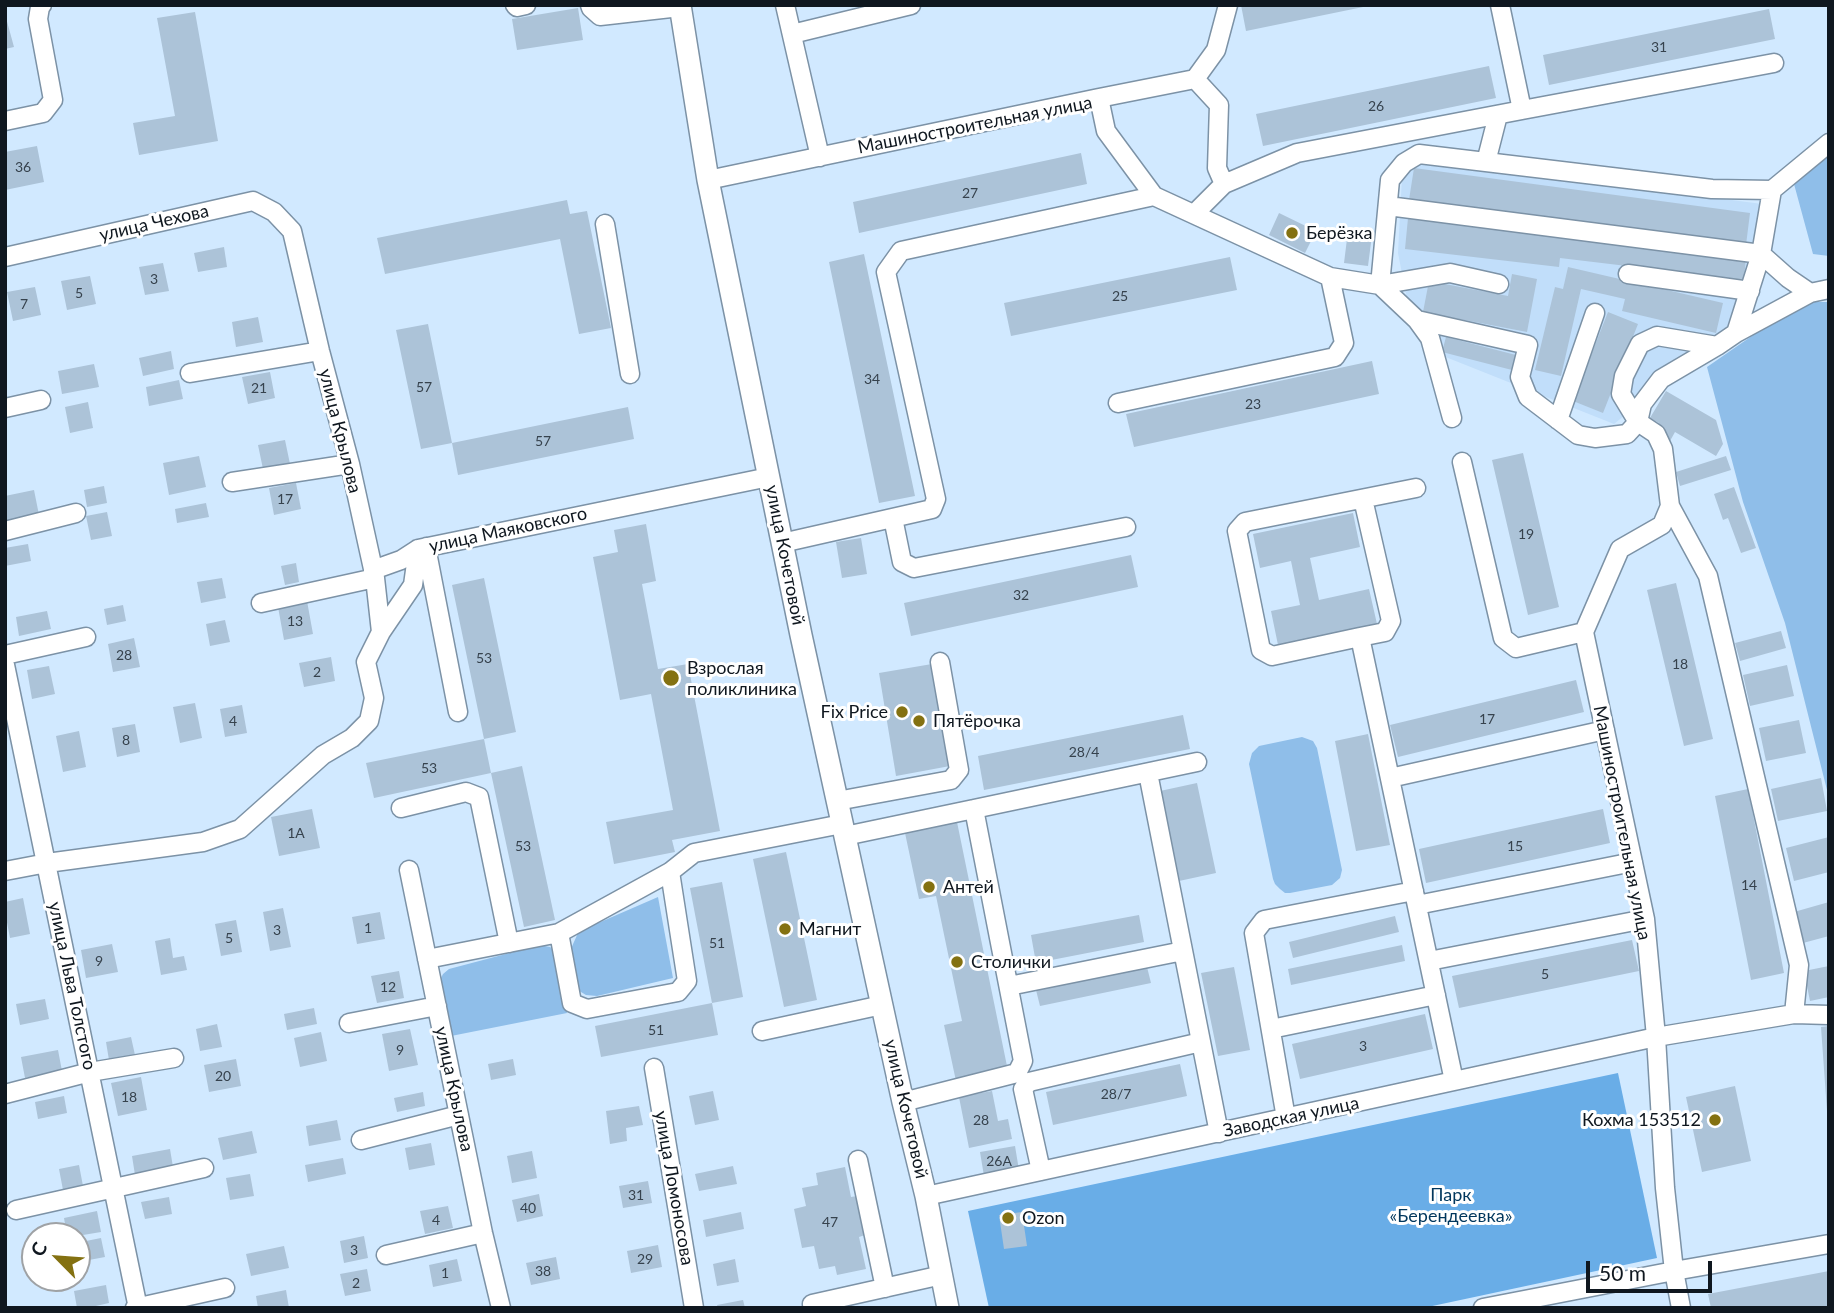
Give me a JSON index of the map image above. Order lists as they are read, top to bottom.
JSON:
{
  "streets": {
    "main road": ["улица Кочетовой"],
    "street": [
      "Машиностроительная улица",
      "улица Чехова",
      "улица Крылова",
      "улица Маяковского",
      "улица Льва Толстого",
      "Заводская улица",
      "улица Ломоносова"
    ]
  },
  "crossings": [
    ["Машиностроительная улица", "улица Кочетовой"],
    ["Машиностроительная улица", "Заводская улица"],
    ["улица Чехова", "улица Крылова"],
    ["улица Крылова", "улица Маяковского"],
    ["улица Маяковского", "улица Кочетовой"],
    ["улица Маяковского", "улица Льва Толстого"],
    ["улица Кочетовой", "Заводская улица"]
  ],
  "parks": ["Парк «Берендеевка»"],
  "places": [
    "Берёзка",
    "Взрослая поликлиника",
    "Fix Price",
    "Пятёрочка",
    "Антей",
    "Магнит",
    "Столички",
    "Кохма 153512",
    "Ozon"
  ],
  "house_numbers": [
    "31",
    "26",
    "36",
    "27",
    "3",
    "5",
    "25",
    "7",
    "34",
    "57",
    "21",
    "23",
    "57",
    "17",
    "19",
    "32",
    "13",
    "28",
    "53",
    "18",
    "2",
    "17",
    "4",
    "8",
    "28/4",
    "53",
    "1А",
    "53",
    "15",
    "14",
    "1",
    "3",
    "5",
    "51",
    "9",
    "5",
    "12",
    "51",
    "3",
    "9",
    "20",
    "28/7",
    "18",
    "28",
    "26А",
    "31",
    "40",
    "4",
    "47",
    "3",
    "29",
    "38",
    "1",
    "2"
  ],
  "scale_bar": "50 m",
  "north": "top left"
}
